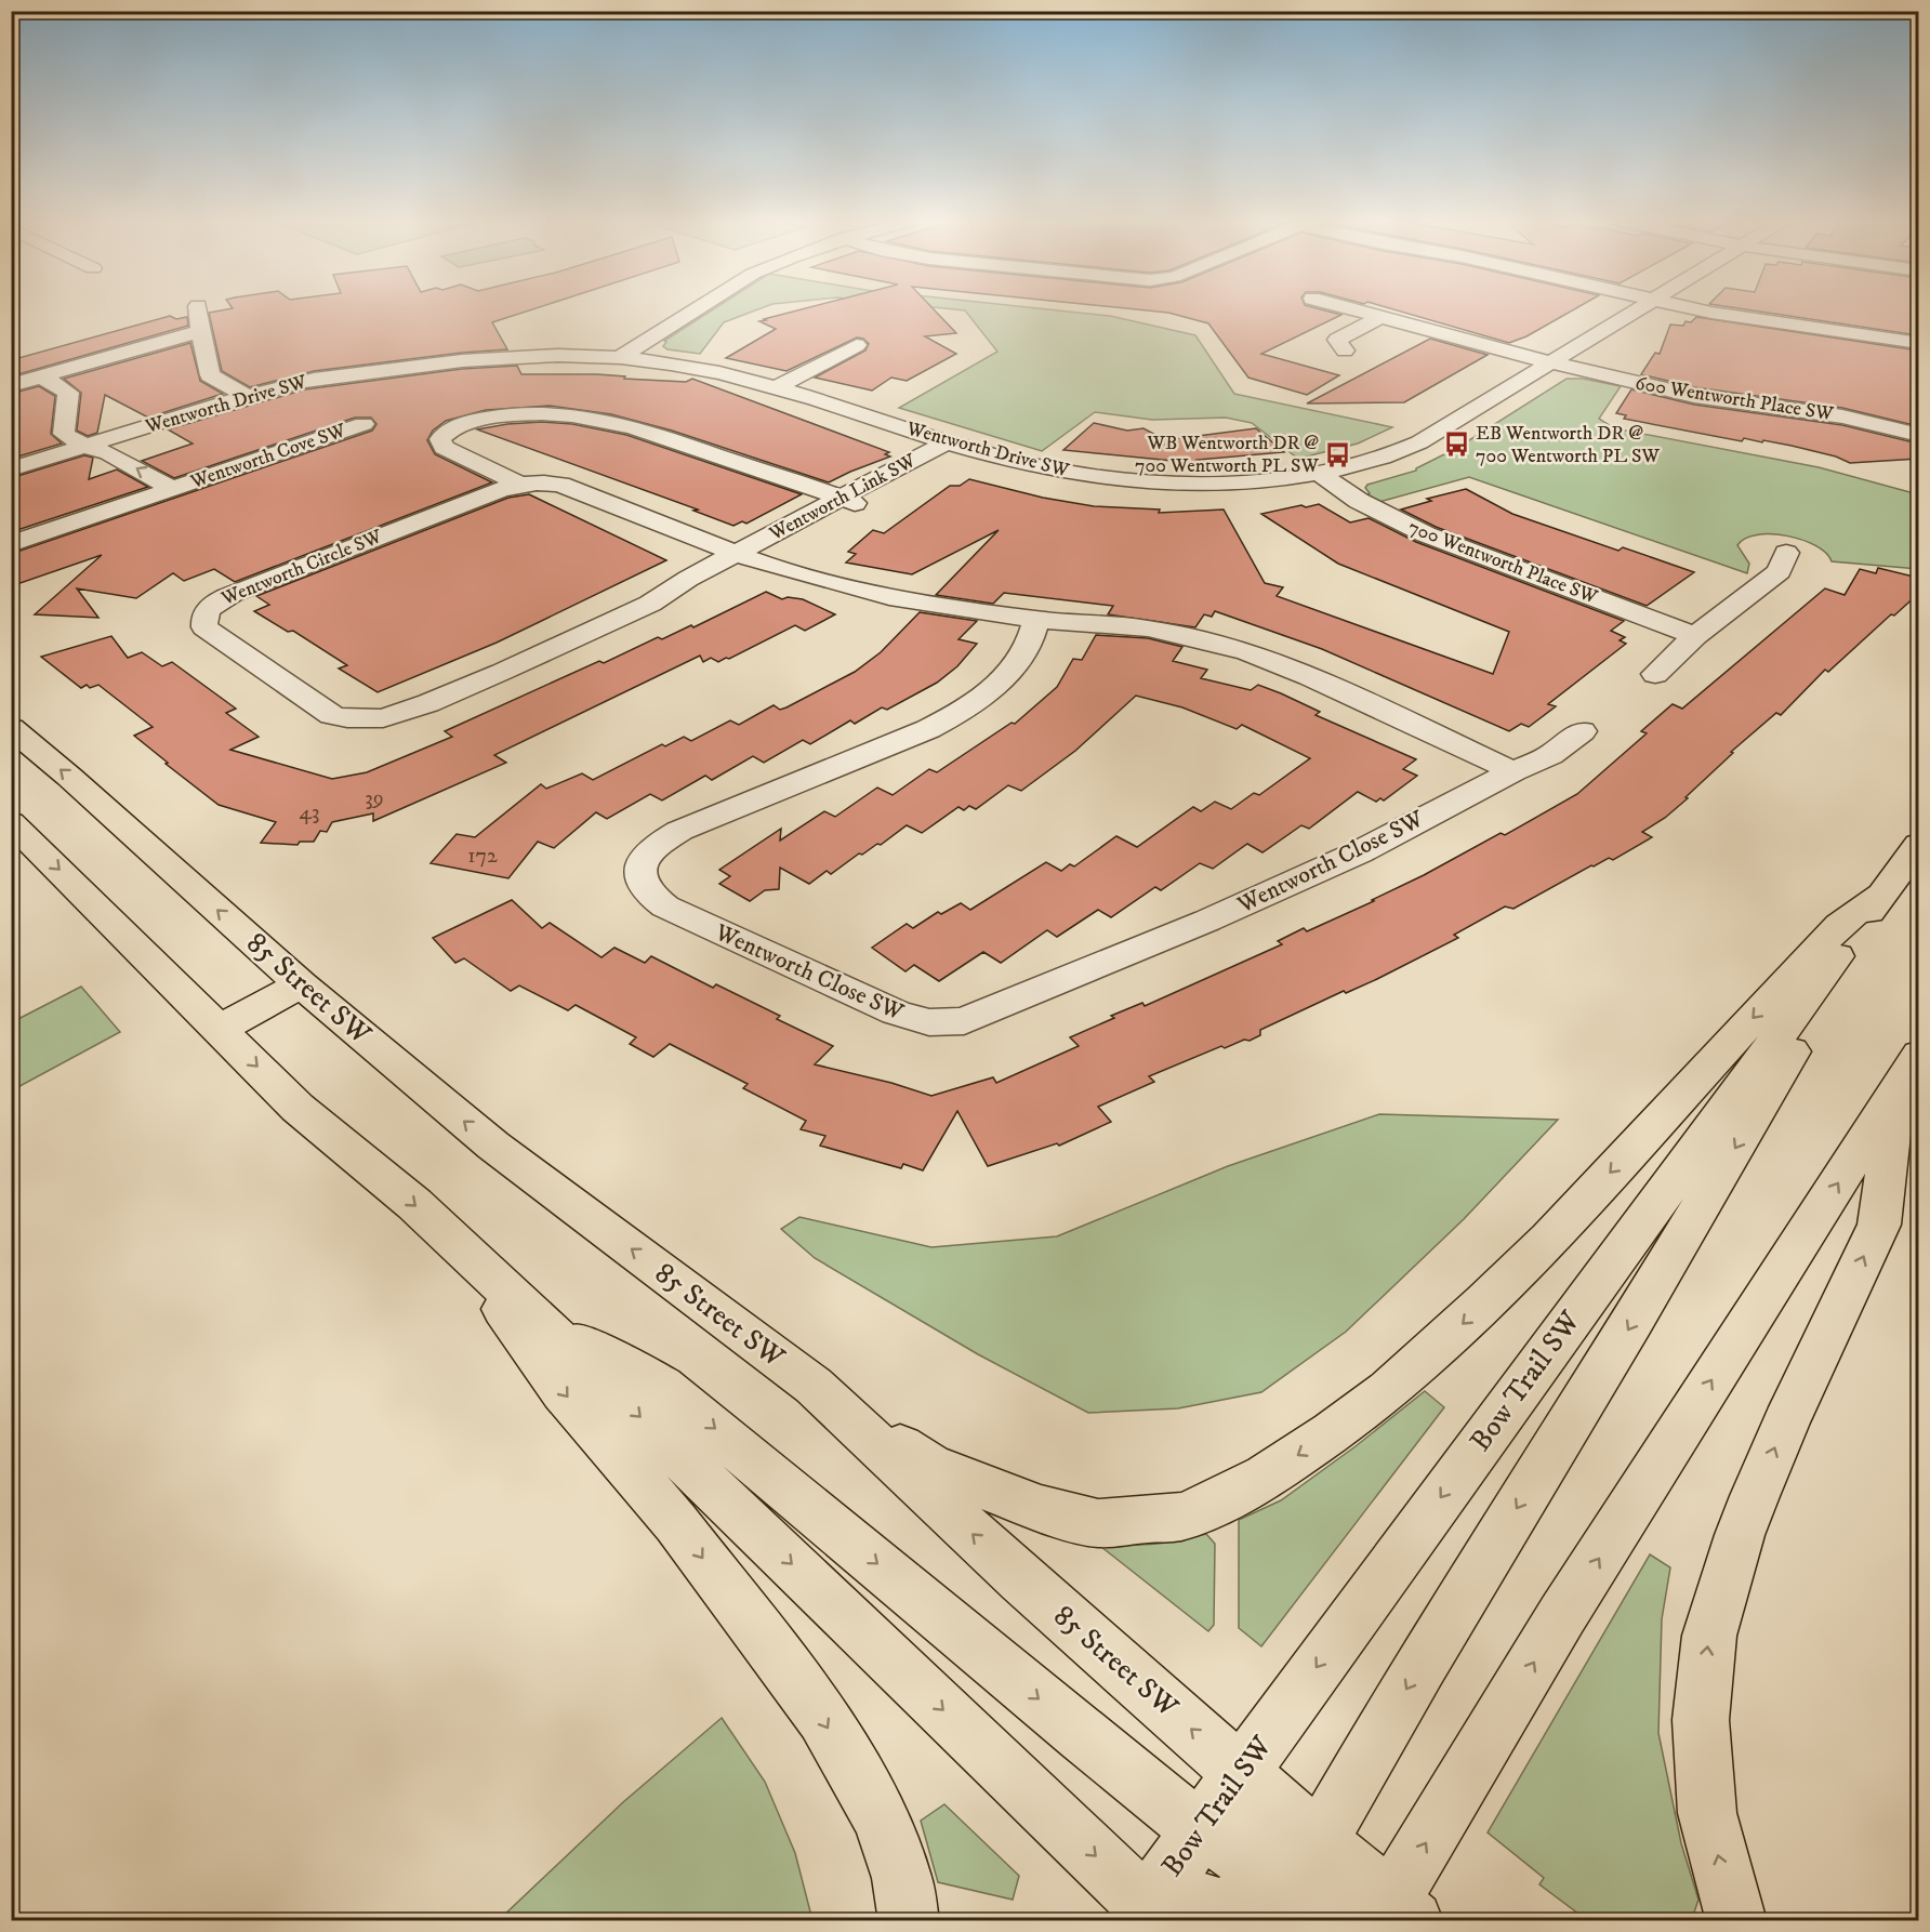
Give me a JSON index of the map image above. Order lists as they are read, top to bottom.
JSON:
{
  "streets": {
    "main road": ["85 Street SW", "Bow Trail SW"],
    "street": [
      "600 Wentworth Place SW",
      "Wentworth Drive SW",
      "Wentworth Cove SW",
      "Wentworth Link SW",
      "700 Wentworth Place SW",
      "Wentworth Circle SW",
      "Wentworth Close SW"
    ]
  },
  "crossings": [
    ["600 Wentworth Place SW", "Wentworth Drive SW"],
    ["Wentworth Drive SW", "Wentworth Cove SW"],
    ["Wentworth Drive SW", "Wentworth Link SW"],
    ["Wentworth Drive SW", "700 Wentworth Place SW"],
    ["Wentworth Link SW", "Wentworth Circle SW"],
    ["85 Street SW", "Bow Trail SW"]
  ],
  "places": {
    "bus stop": ["EB Wentworth DR @ 700 Wentworth PL SW", "WB Wentworth DR @ 700 Wentworth PL SW"]
  },
  "house_numbers": ["39", "43", "172"]
}
